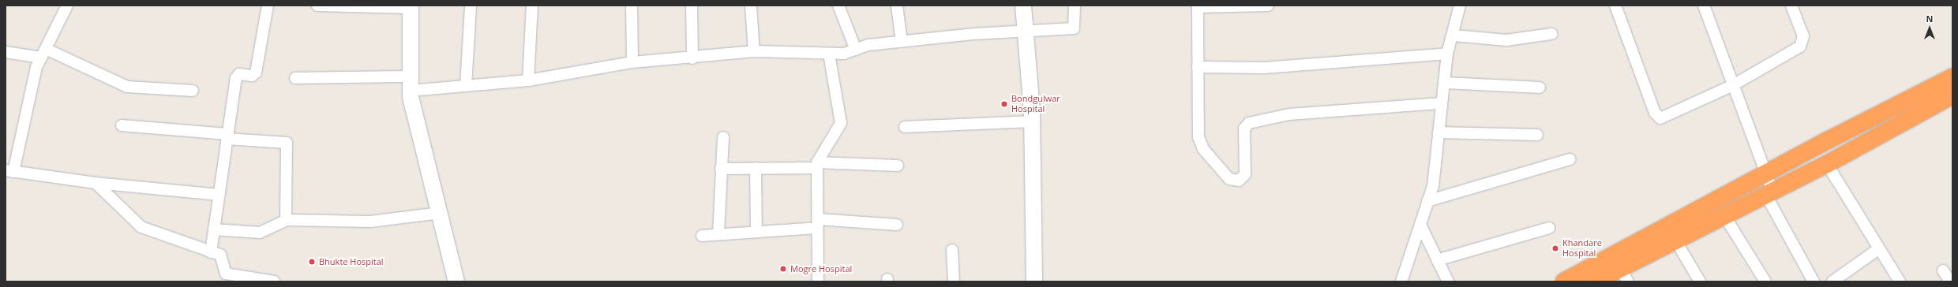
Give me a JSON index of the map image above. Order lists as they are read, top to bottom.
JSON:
{
  "places": [
    "Bondgulwar Hospital",
    "Khandare Hospital",
    "Bhukte Hospital",
    "Mogre Hospital"
  ],
  "north": "top"
}
